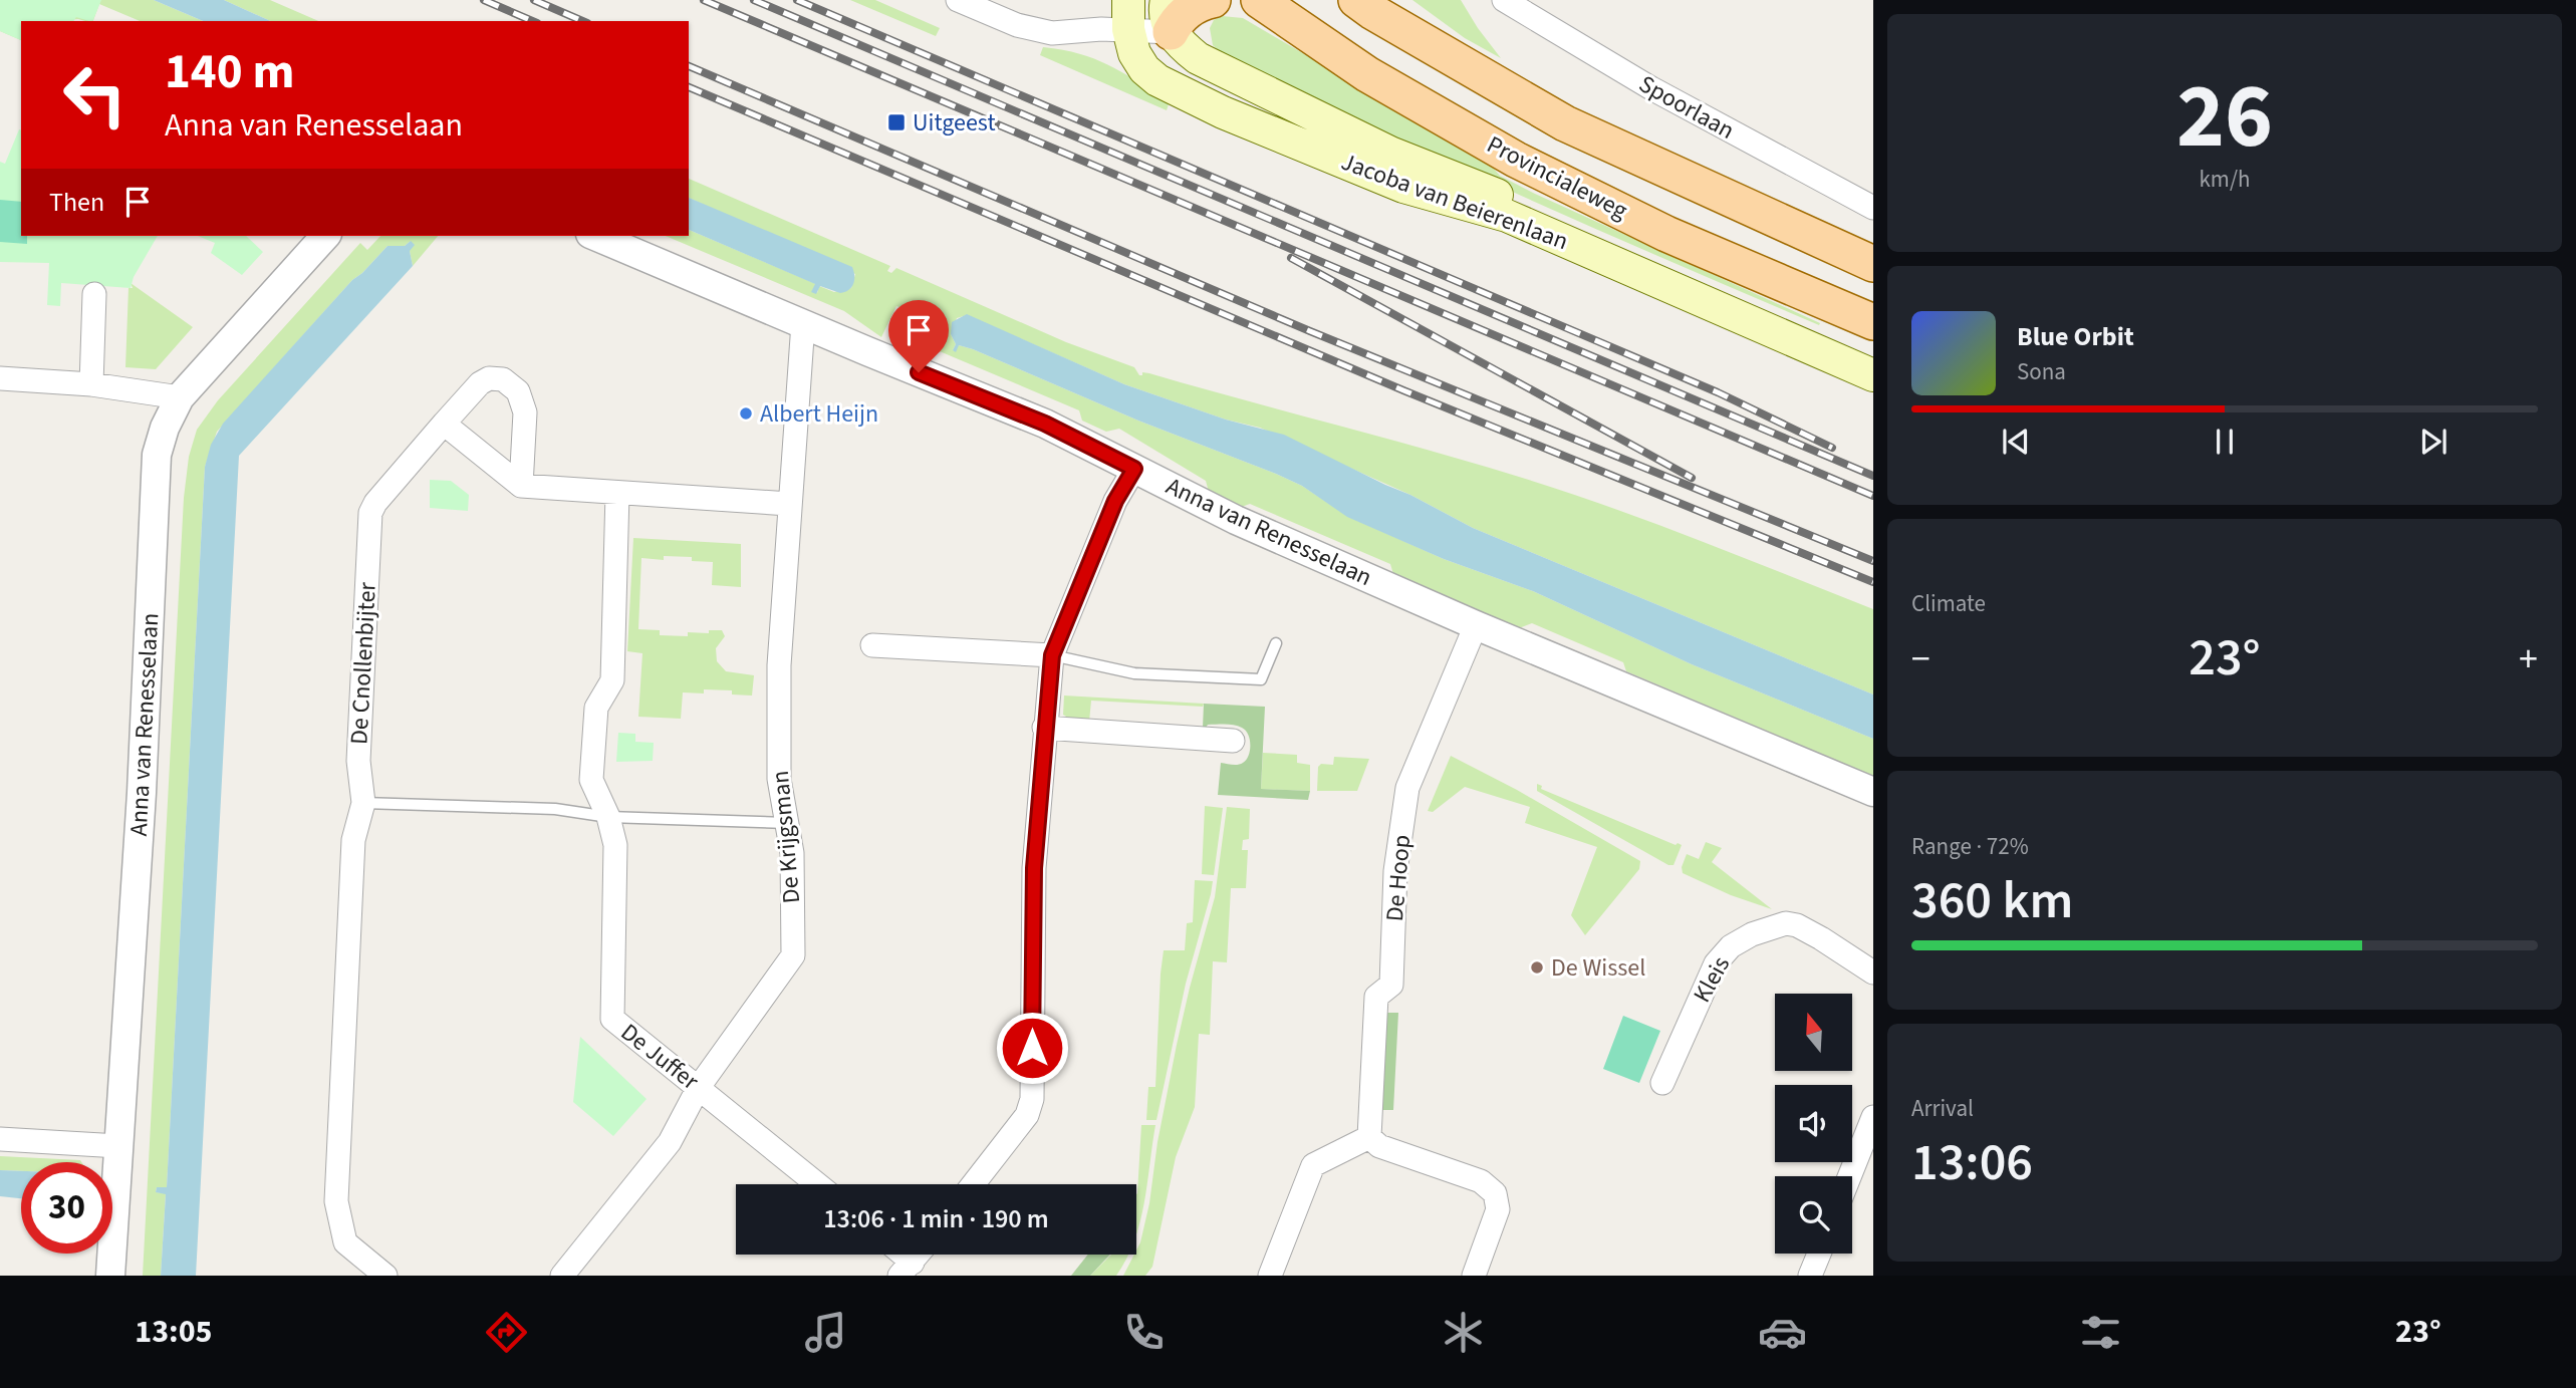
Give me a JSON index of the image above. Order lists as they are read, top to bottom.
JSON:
{
  "streets": {
    "main road": ["Provincialeweg", "Jacoba van Beierenlaan"],
    "street": [
      "Spoorlaan",
      "Anna van Renesselaan",
      "De Cnollenbijter",
      "De Krijgsman",
      "De Hoop",
      "Kleis",
      "De Juffer"
    ]
  },
  "crossings": [
    ["Anna van Renesselaan", "De Krijgsman"],
    ["Anna van Renesselaan", "De Hoop"],
    ["De Krijgsman", "De Juffer"]
  ],
  "places": {
    "transit": ["Uitgeest"],
    "other": ["Albert Heijn", "De Wissel"]
  },
  "north": "top",
  "page": {
    "tile": [
      ["26", "km/h"],
      "Climate",
      ["Range · 72%", "360 km"],
      ["Arrival", "13:06"]
    ],
    "turn": ["140 m", "Anna van Renesselaan"],
    "then": "Then",
    "song": ["Blue Orbit", "Sona"],
    "heat": ["−", "23°", "+"],
    "limit": "30",
    "trip": "13:06 · 1 min · 190 m",
    "tabs": ["13:05", "23°"]
  }
}
